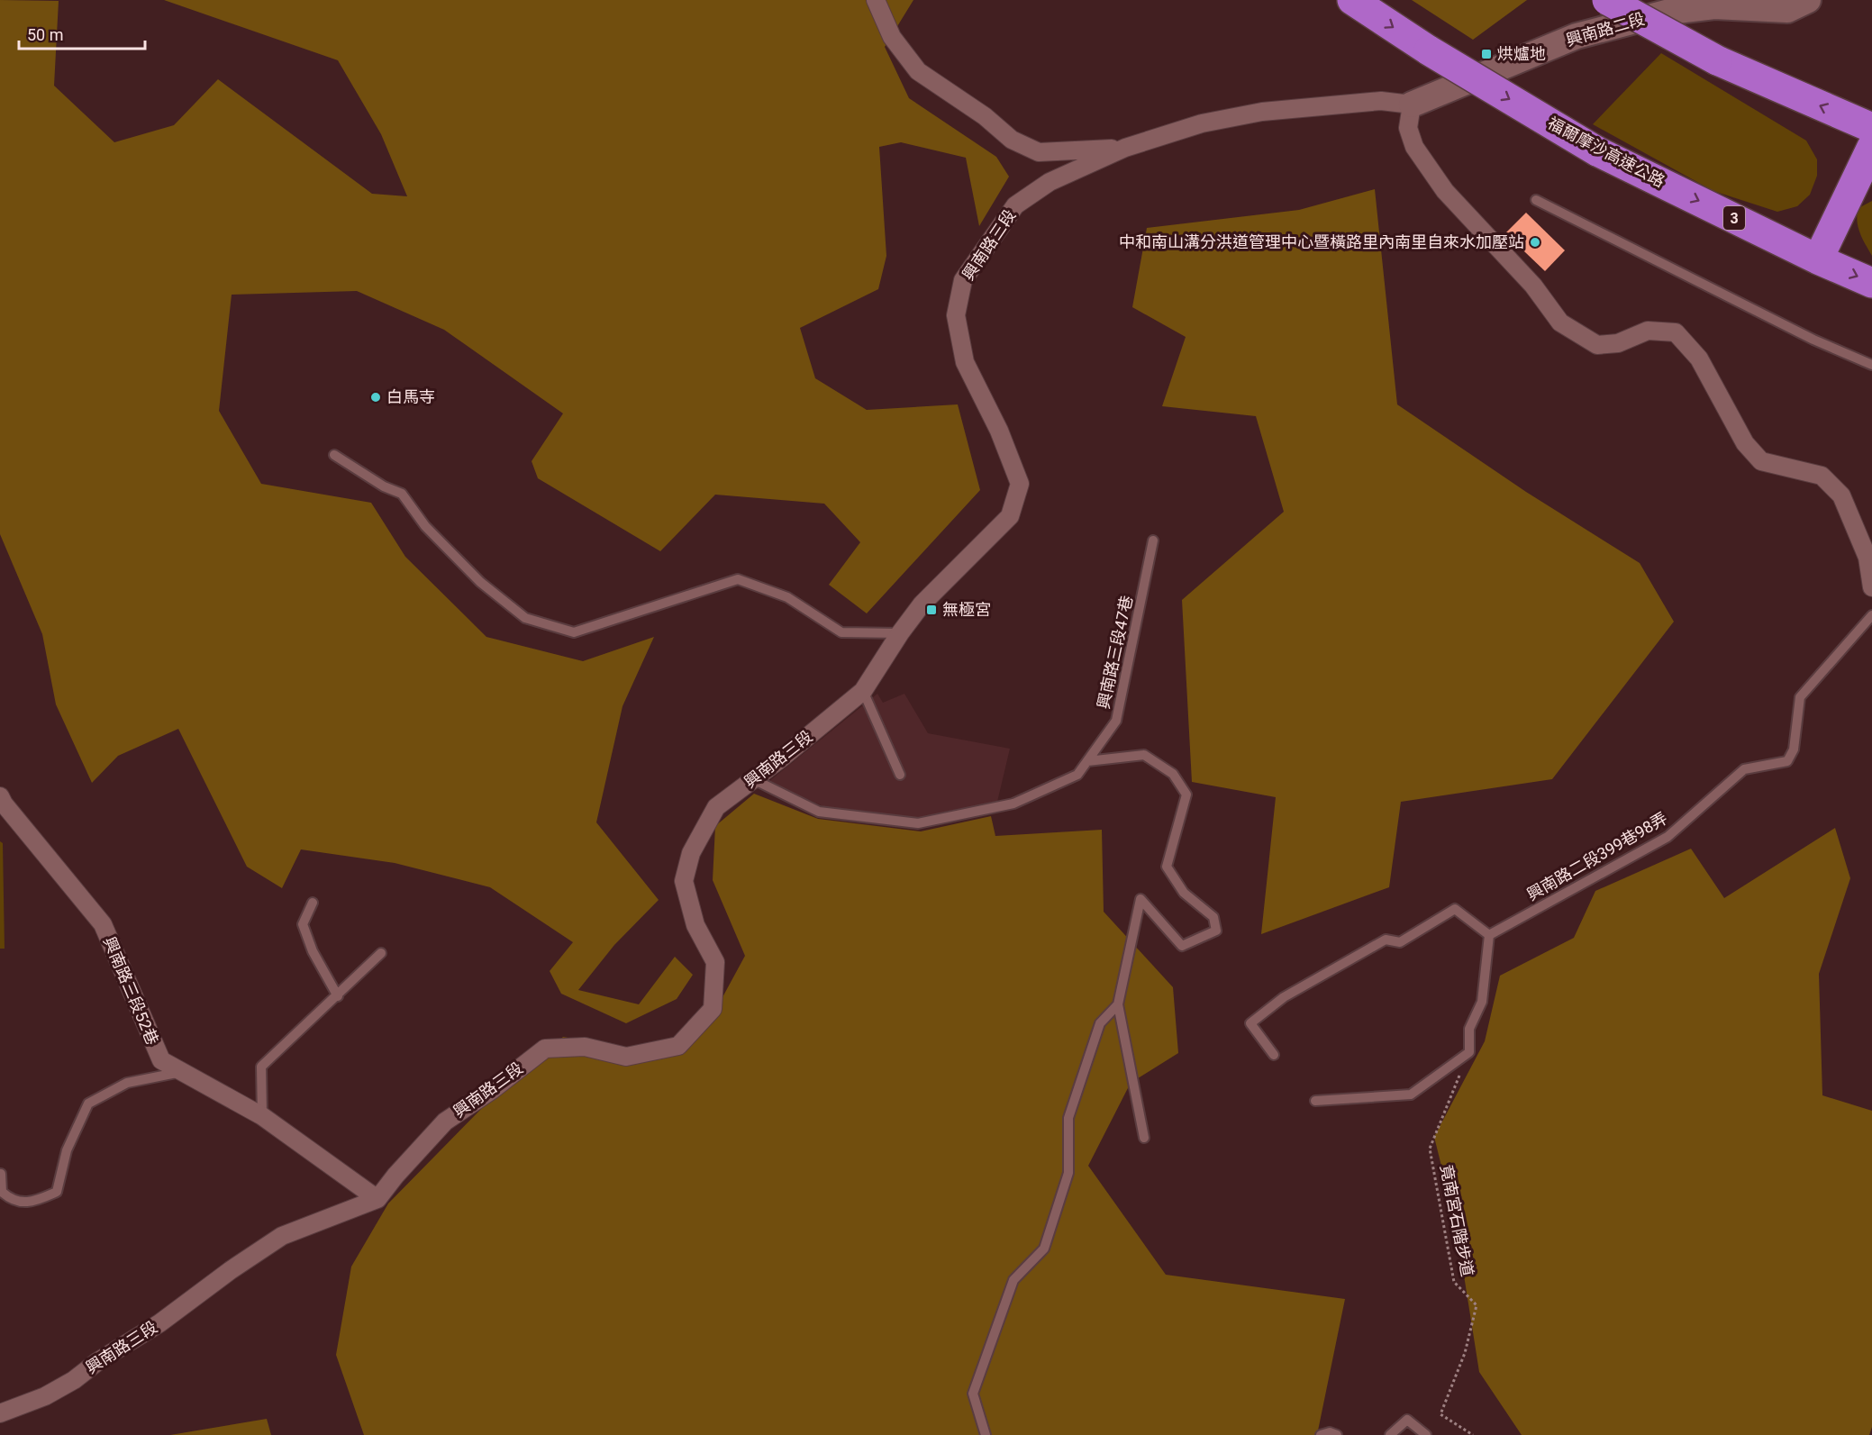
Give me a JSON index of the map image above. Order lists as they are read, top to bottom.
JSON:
{
  "streets": {
    "highway": ["福爾摩沙高速公路", "3"],
    "street": ["興南路二段", "興南路三段", "興南路三段52巷"],
    "lane": ["興南路三段47巷", "興南路二段399巷98弄"],
    "path": ["竟南宮石階步道"]
  },
  "crossings": [
    ["興南路二段", "興南路三段"],
    ["興南路三段", "興南路三段47巷"],
    ["興南路三段", "興南路三段52巷"]
  ],
  "places": {
    "transit": ["烘爐地", "無極宮"],
    "other": ["中和南山溝分洪道管理中心暨橫路里內南里自來水加壓站", "白馬寺"]
  },
  "scale_bar": "50 m"
}
